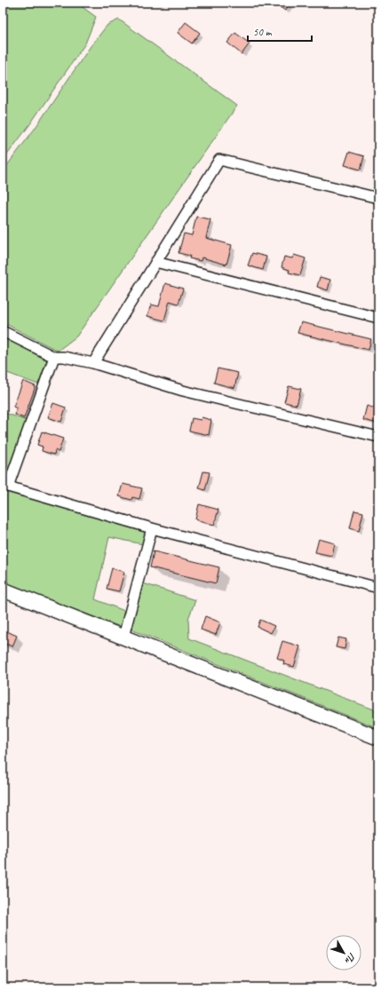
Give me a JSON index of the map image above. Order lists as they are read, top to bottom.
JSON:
{
  "scale_bar": "50 m",
  "north": "bottom right"
}
